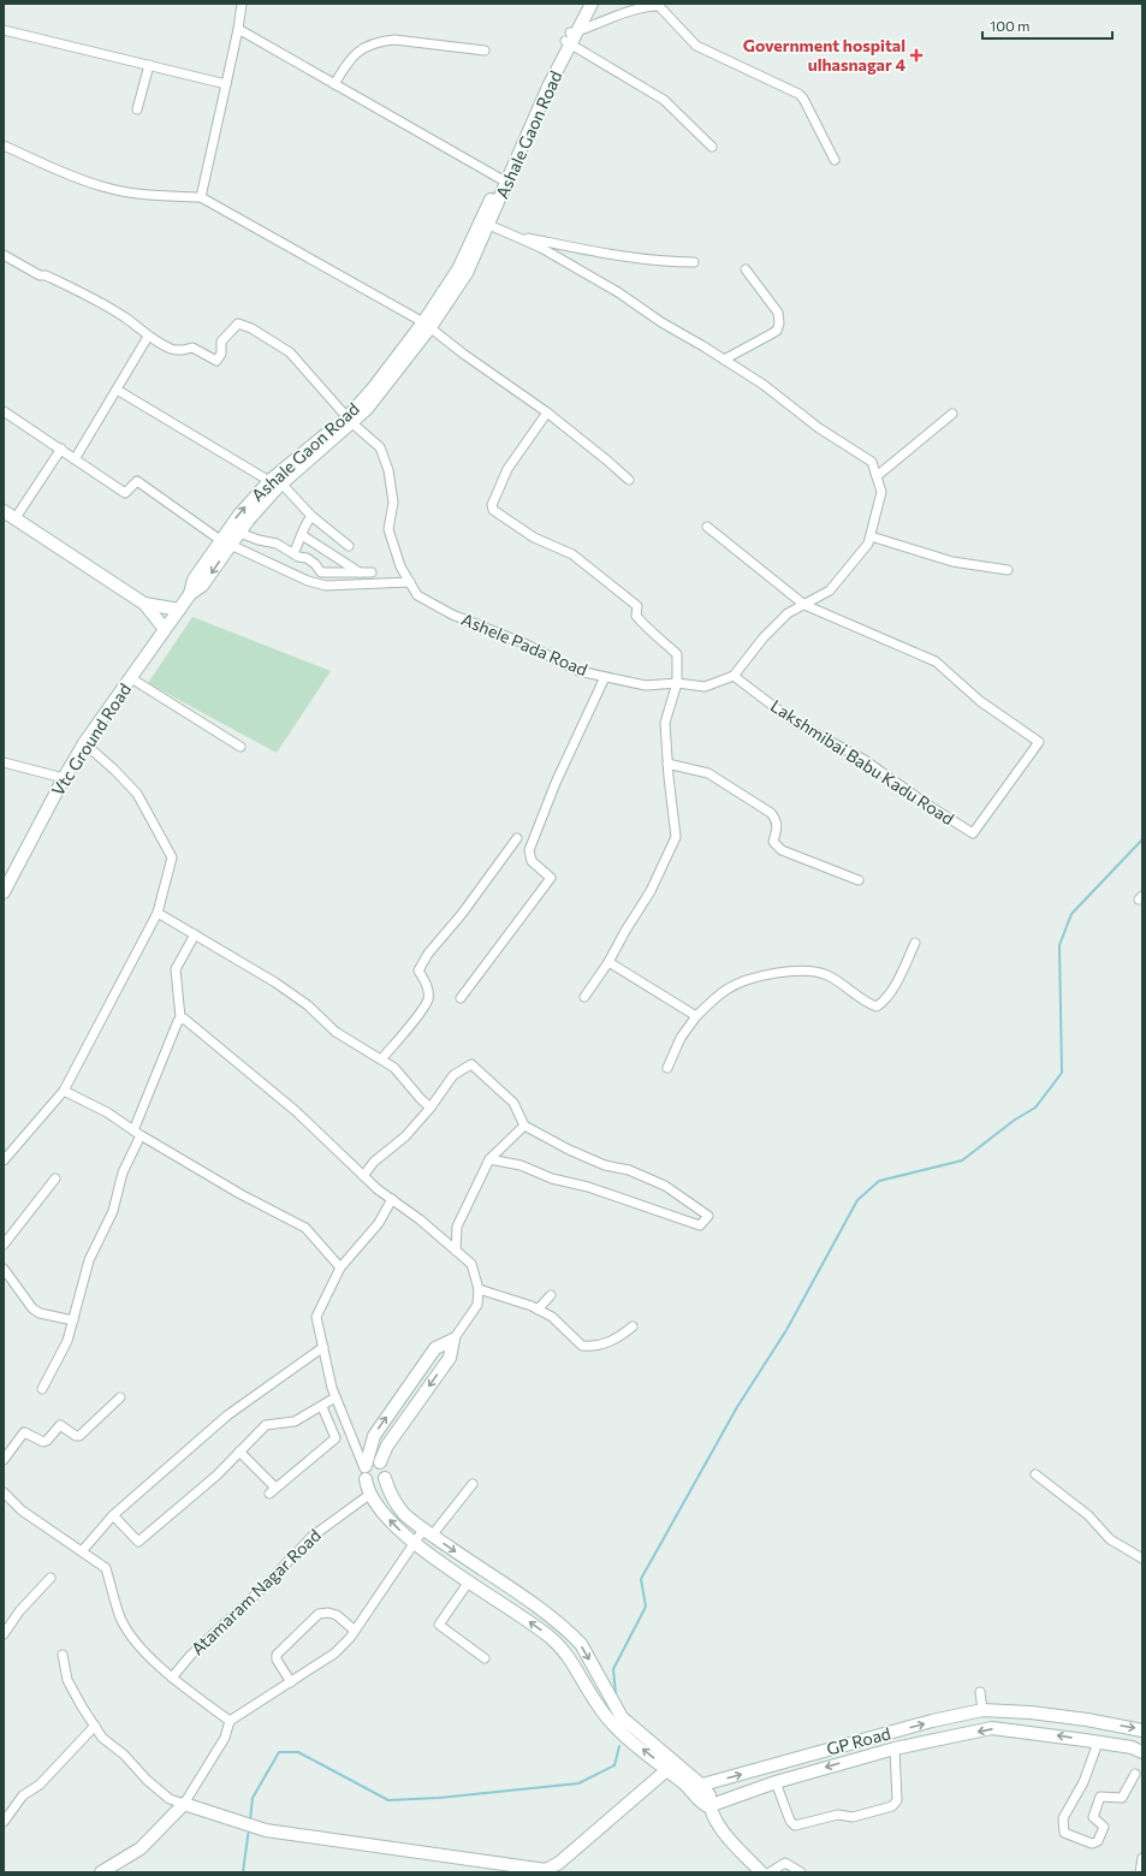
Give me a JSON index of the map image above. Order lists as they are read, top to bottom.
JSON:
{
  "streets": {
    "street": [
      "Ashale Gaon Road",
      "Ashele Pada Road",
      "Vtc Ground Road",
      "Lakshmibai Babu Kadu Road",
      "Atamaram Nagar Road",
      "GP Road"
    ]
  },
  "crossings": [
    ["Ashale Gaon Road", "Ashele Pada Road"],
    ["Ashale Gaon Road", "Vtc Ground Road"],
    ["Ashele Pada Road", "Lakshmibai Babu Kadu Road"]
  ],
  "places": {
    "health": ["Government hospital ulhasnagar 4"]
  },
  "scale_bar": "100 m"
}
